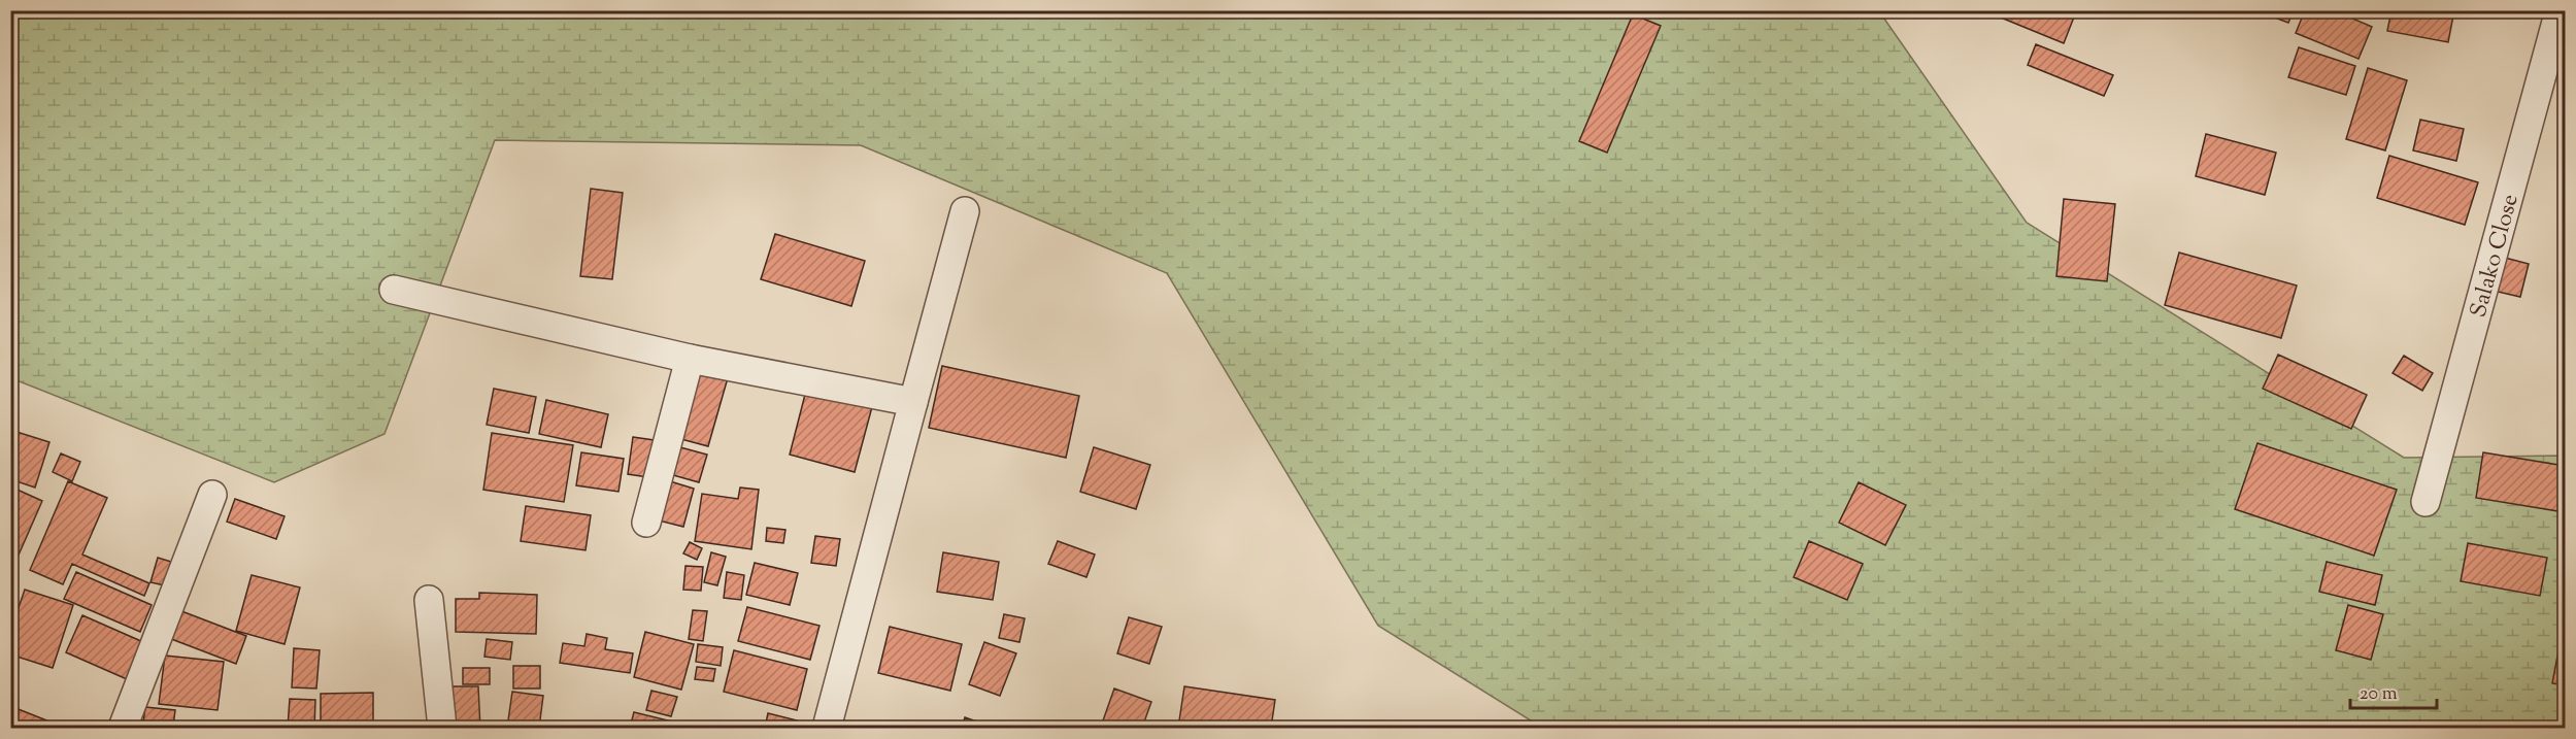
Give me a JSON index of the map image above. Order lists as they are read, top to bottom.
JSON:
{
  "streets": {
    "street": ["Salako Close"]
  },
  "scale_bar": "20 m"
}
